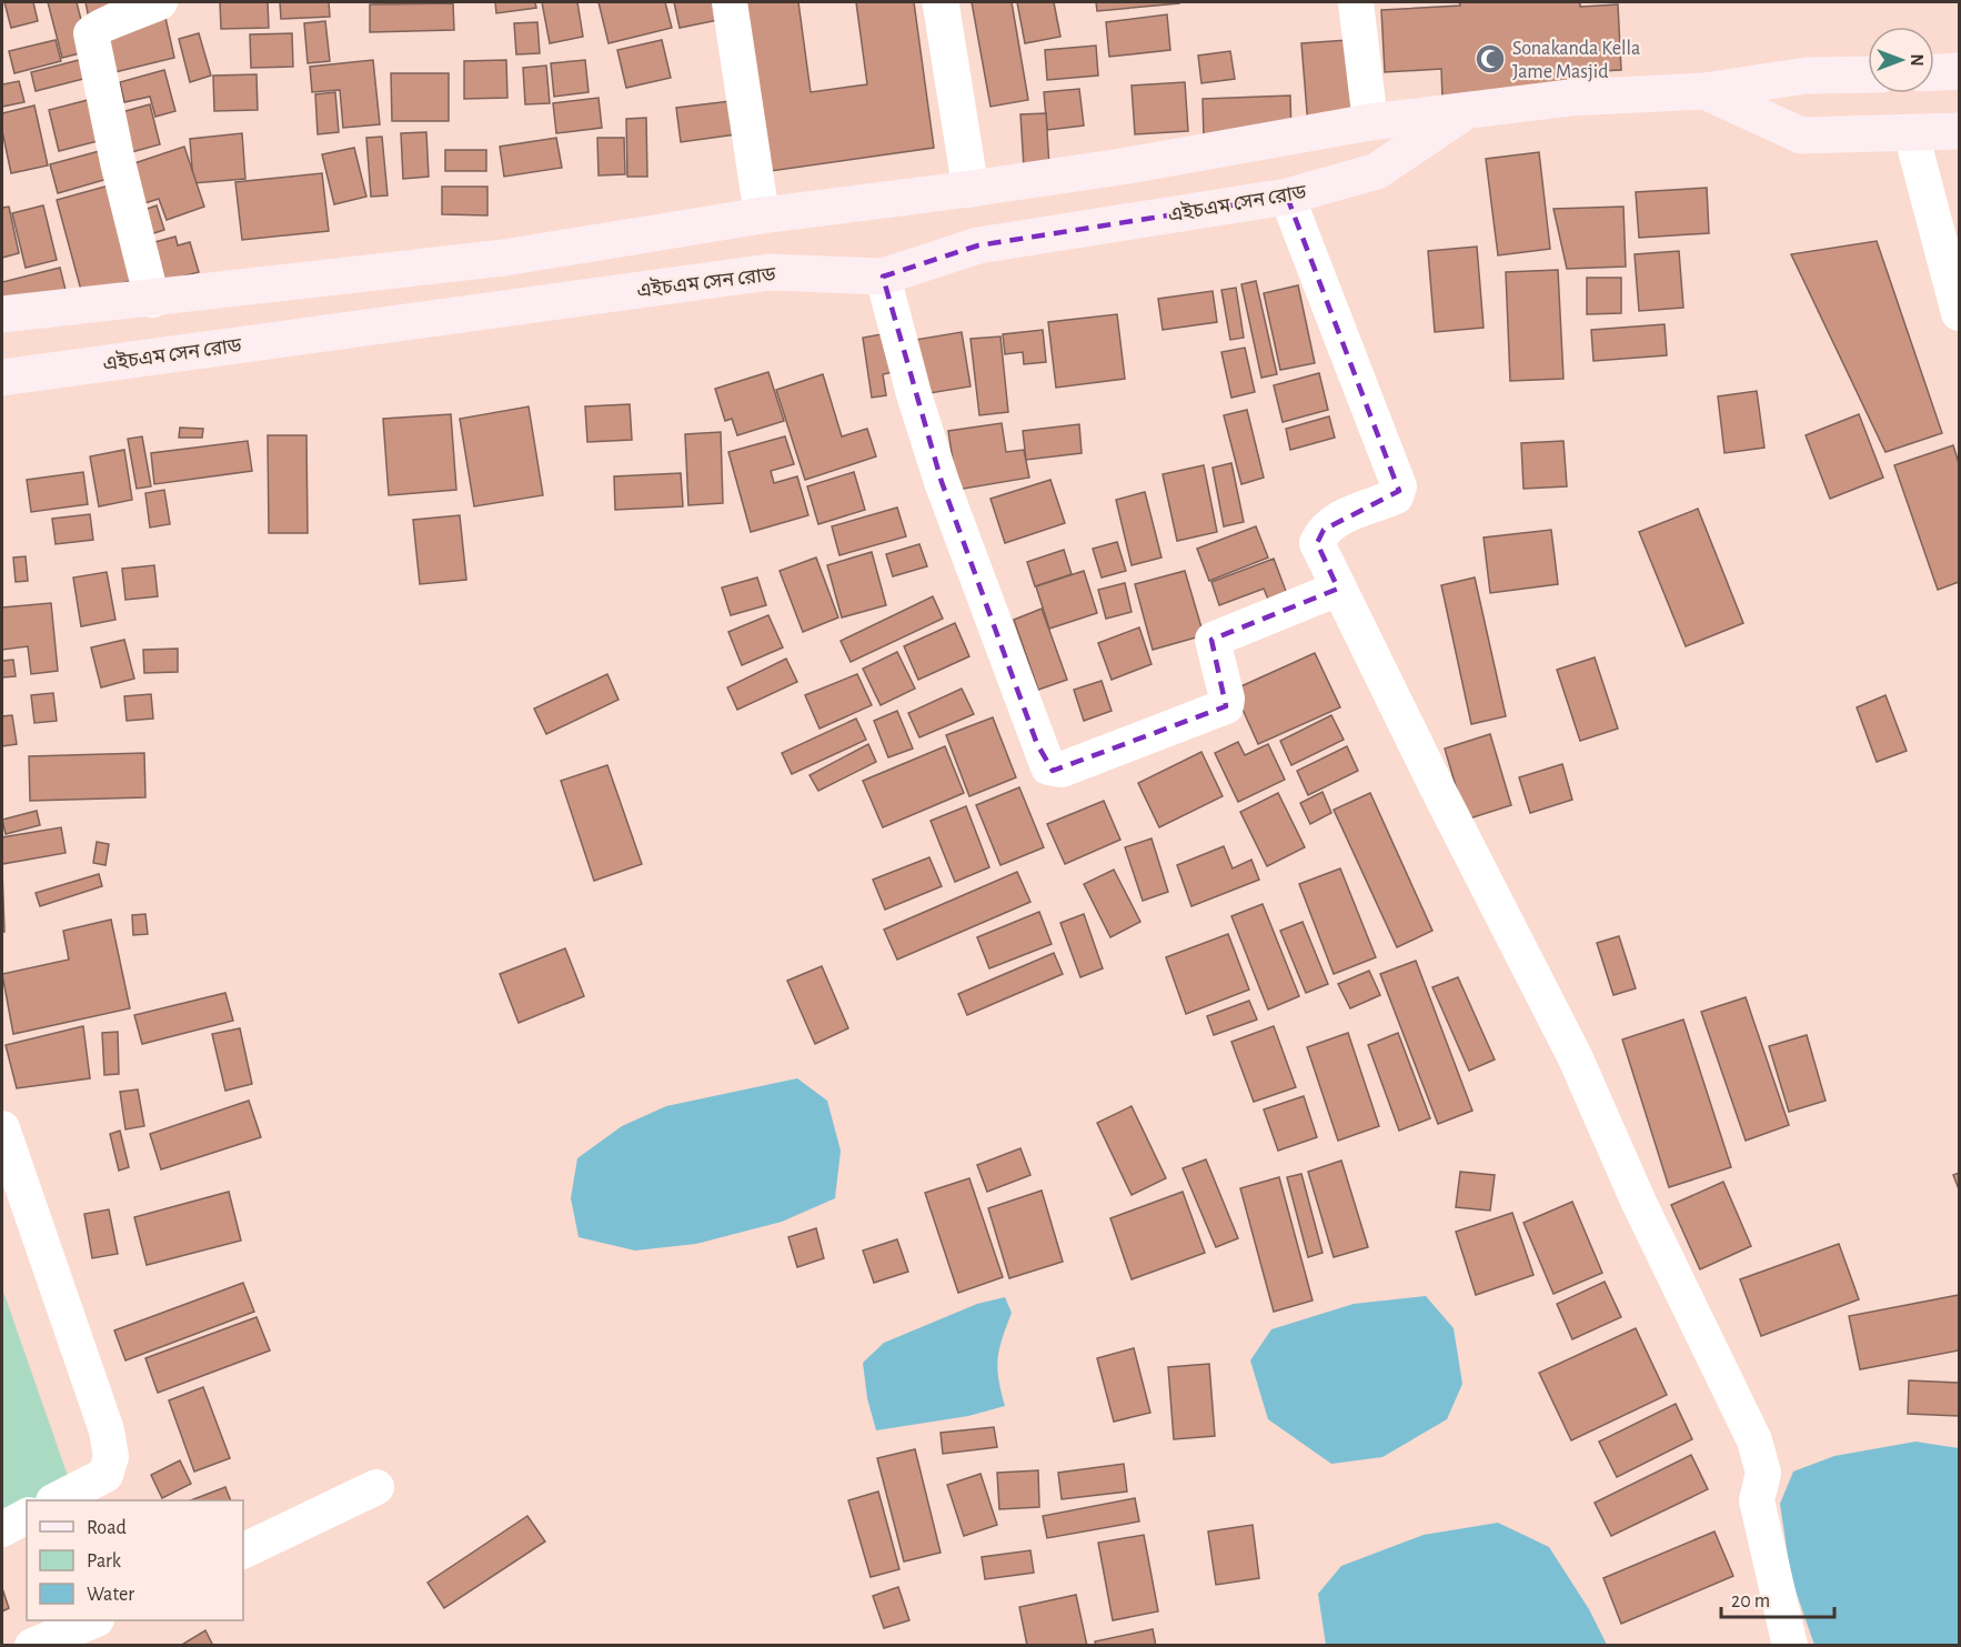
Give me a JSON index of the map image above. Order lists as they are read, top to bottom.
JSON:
{
  "streets": {
    "main road": ["এইচএম সেন রোড"]
  },
  "places": {
    "mosque": ["Sonakanda Kella Jame Masjid"]
  },
  "legend": ["Road", "Park", "Water"],
  "scale_bar": "20 m",
  "north": "right"
}
